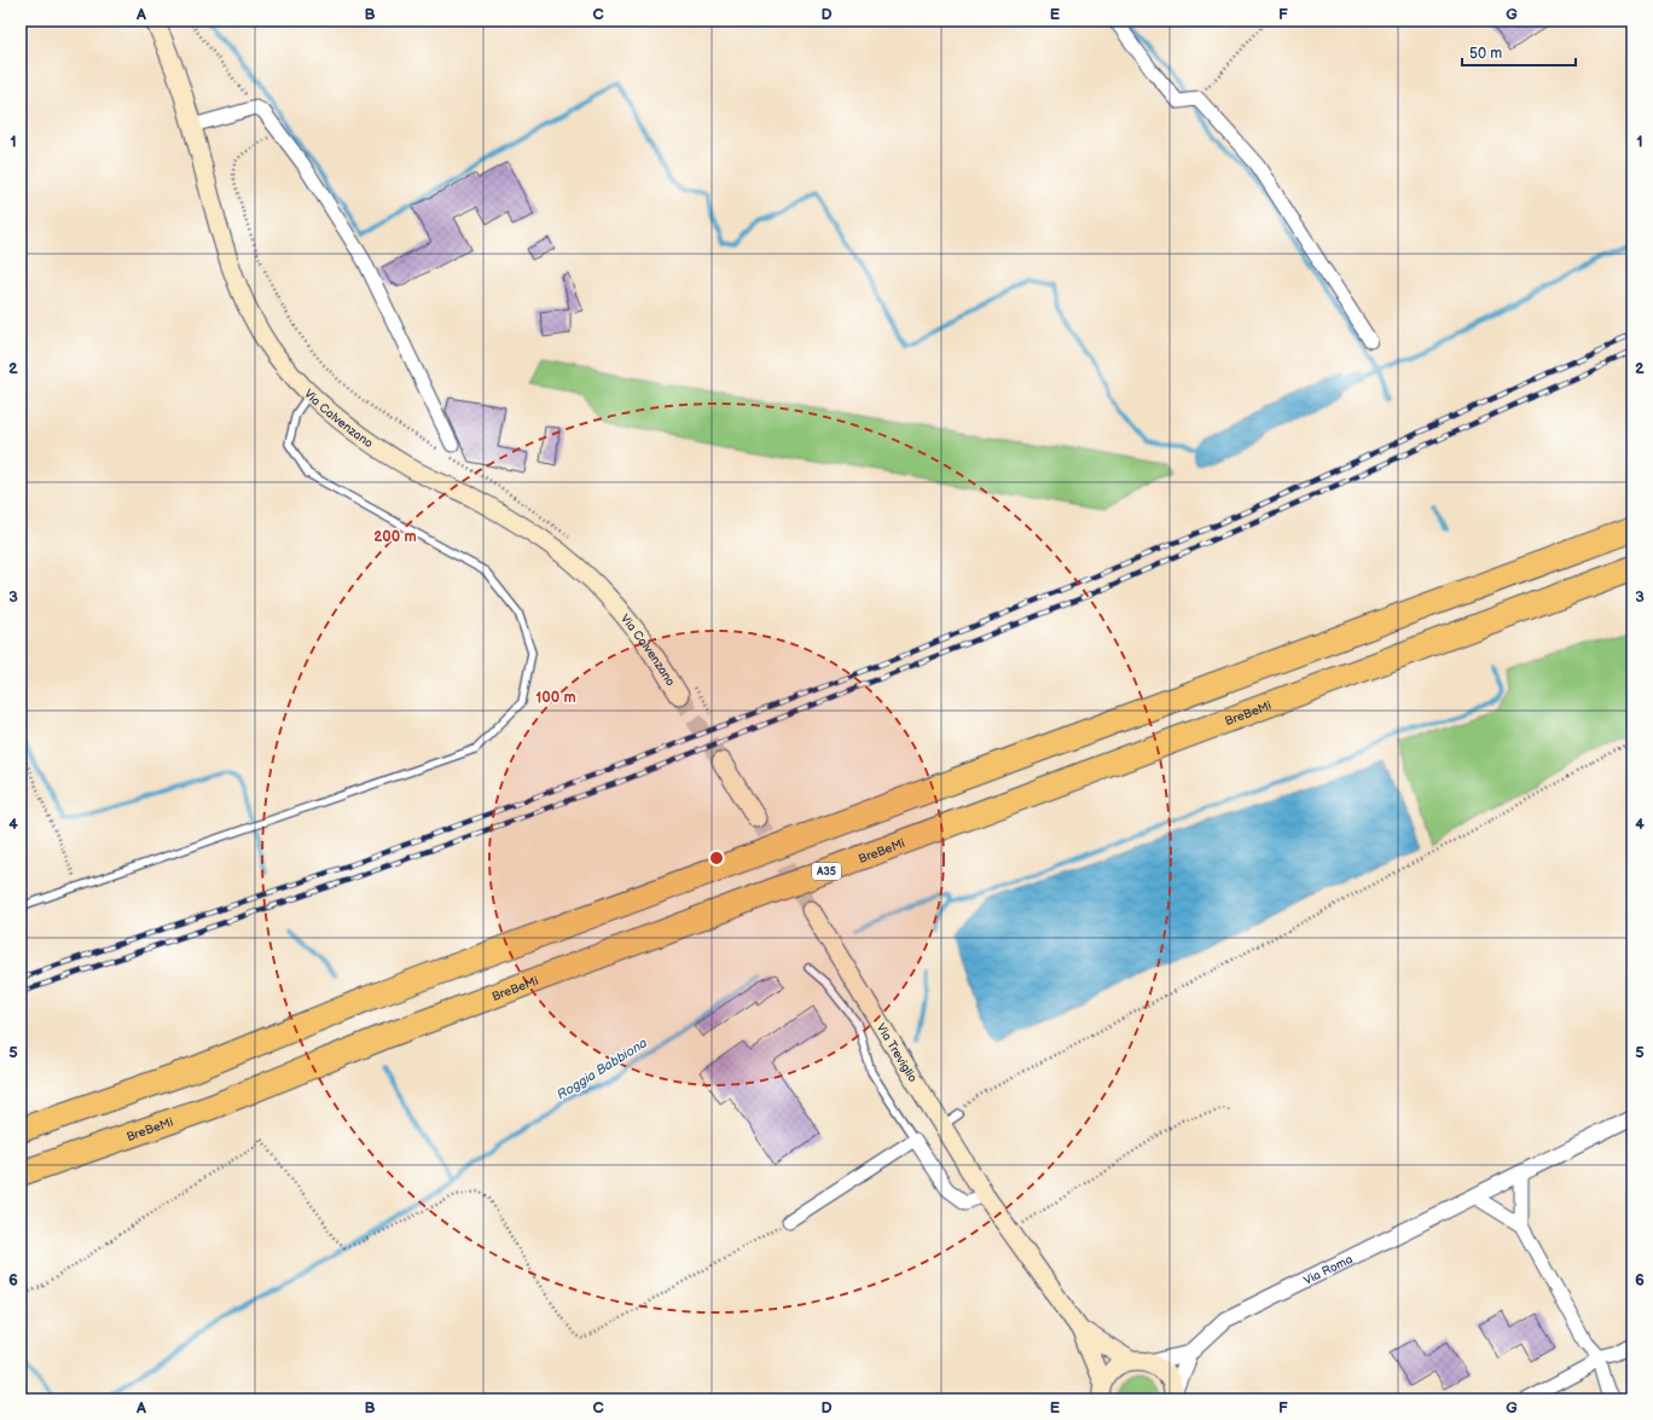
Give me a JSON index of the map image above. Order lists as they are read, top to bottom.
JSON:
{
  "streets": {
    "highway": ["BreBeMi", "A35"],
    "main road": ["Via Calvenzano", "Via Treviglio"],
    "street": ["Via Roma"]
  },
  "crossings": [
    ["Via Treviglio", "Via Roma"]
  ],
  "water": ["Roggia Babbiona"],
  "scale_bar": "50 m",
  "grid": {
    "columns": [
      "A",
      "B",
      "C",
      "D",
      "E",
      "F",
      "G"
    ],
    "rows": [
      "1",
      "2",
      "3",
      "4",
      "5",
      "6"
    ]
  },
  "rings": ["200 m", "100 m"]
}
